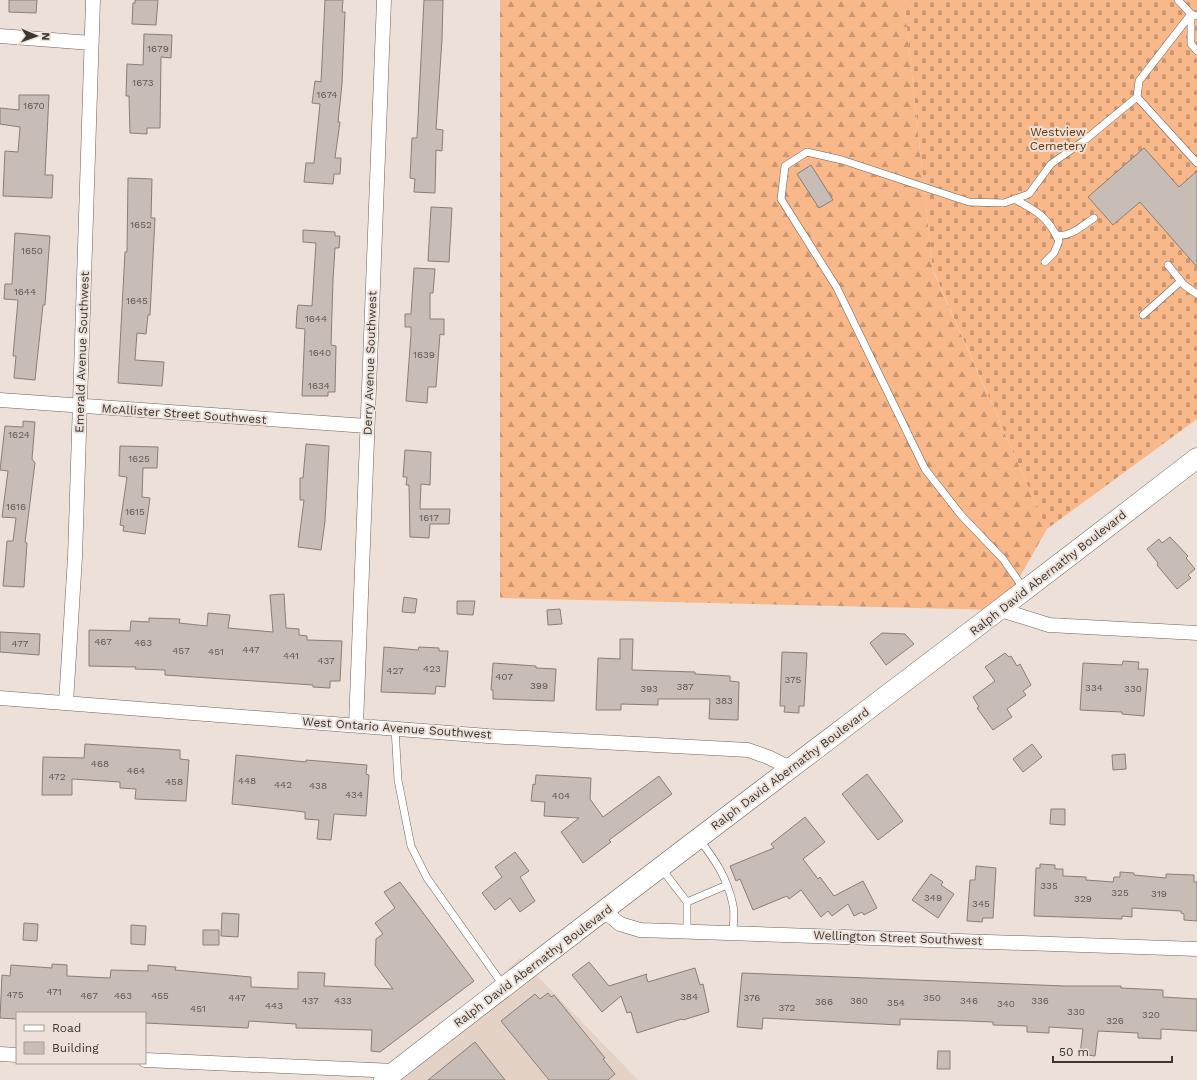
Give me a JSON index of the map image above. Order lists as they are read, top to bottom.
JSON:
{
  "streets": {
    "main road": ["Ralph David Abernathy Boulevard"],
    "street": [
      "Emerald Avenue Southwest",
      "Derry Avenue Southwest",
      "McAllister Street Southwest",
      "West Ontario Avenue Southwest",
      "Wellington Street Southwest"
    ]
  },
  "crossings": [
    ["Emerald Avenue Southwest", "McAllister Street Southwest"],
    ["Emerald Avenue Southwest", "West Ontario Avenue Southwest"],
    ["Derry Avenue Southwest", "McAllister Street Southwest"],
    ["Derry Avenue Southwest", "West Ontario Avenue Southwest"],
    ["Ralph David Abernathy Boulevard", "West Ontario Avenue Southwest"],
    ["Ralph David Abernathy Boulevard", "Wellington Street Southwest"]
  ],
  "parks": ["Westview Cemetery"],
  "house_numbers": [
    "1679",
    "1673",
    "1674",
    "1670",
    "1652",
    "1650",
    "1644",
    "1645",
    "1644",
    "1640",
    "1639",
    "1634",
    "1624",
    "1625",
    "1616",
    "1615",
    "1617",
    "467",
    "463",
    "477",
    "447",
    "457",
    "451",
    "441",
    "437",
    "423",
    "427",
    "407",
    "375",
    "399",
    "387",
    "334",
    "393",
    "330",
    "383",
    "468",
    "464",
    "472",
    "448",
    "458",
    "442",
    "438",
    "434",
    "404",
    "335",
    "325",
    "319",
    "349",
    "329",
    "345",
    "471",
    "475",
    "467",
    "463",
    "455",
    "384",
    "447",
    "376",
    "350",
    "437",
    "433",
    "360",
    "346",
    "336",
    "366",
    "354",
    "340",
    "443",
    "372",
    "451",
    "330",
    "320",
    "326"
  ],
  "legend": ["Road", "Building"],
  "scale_bar": "50 m",
  "north": "right"
}
